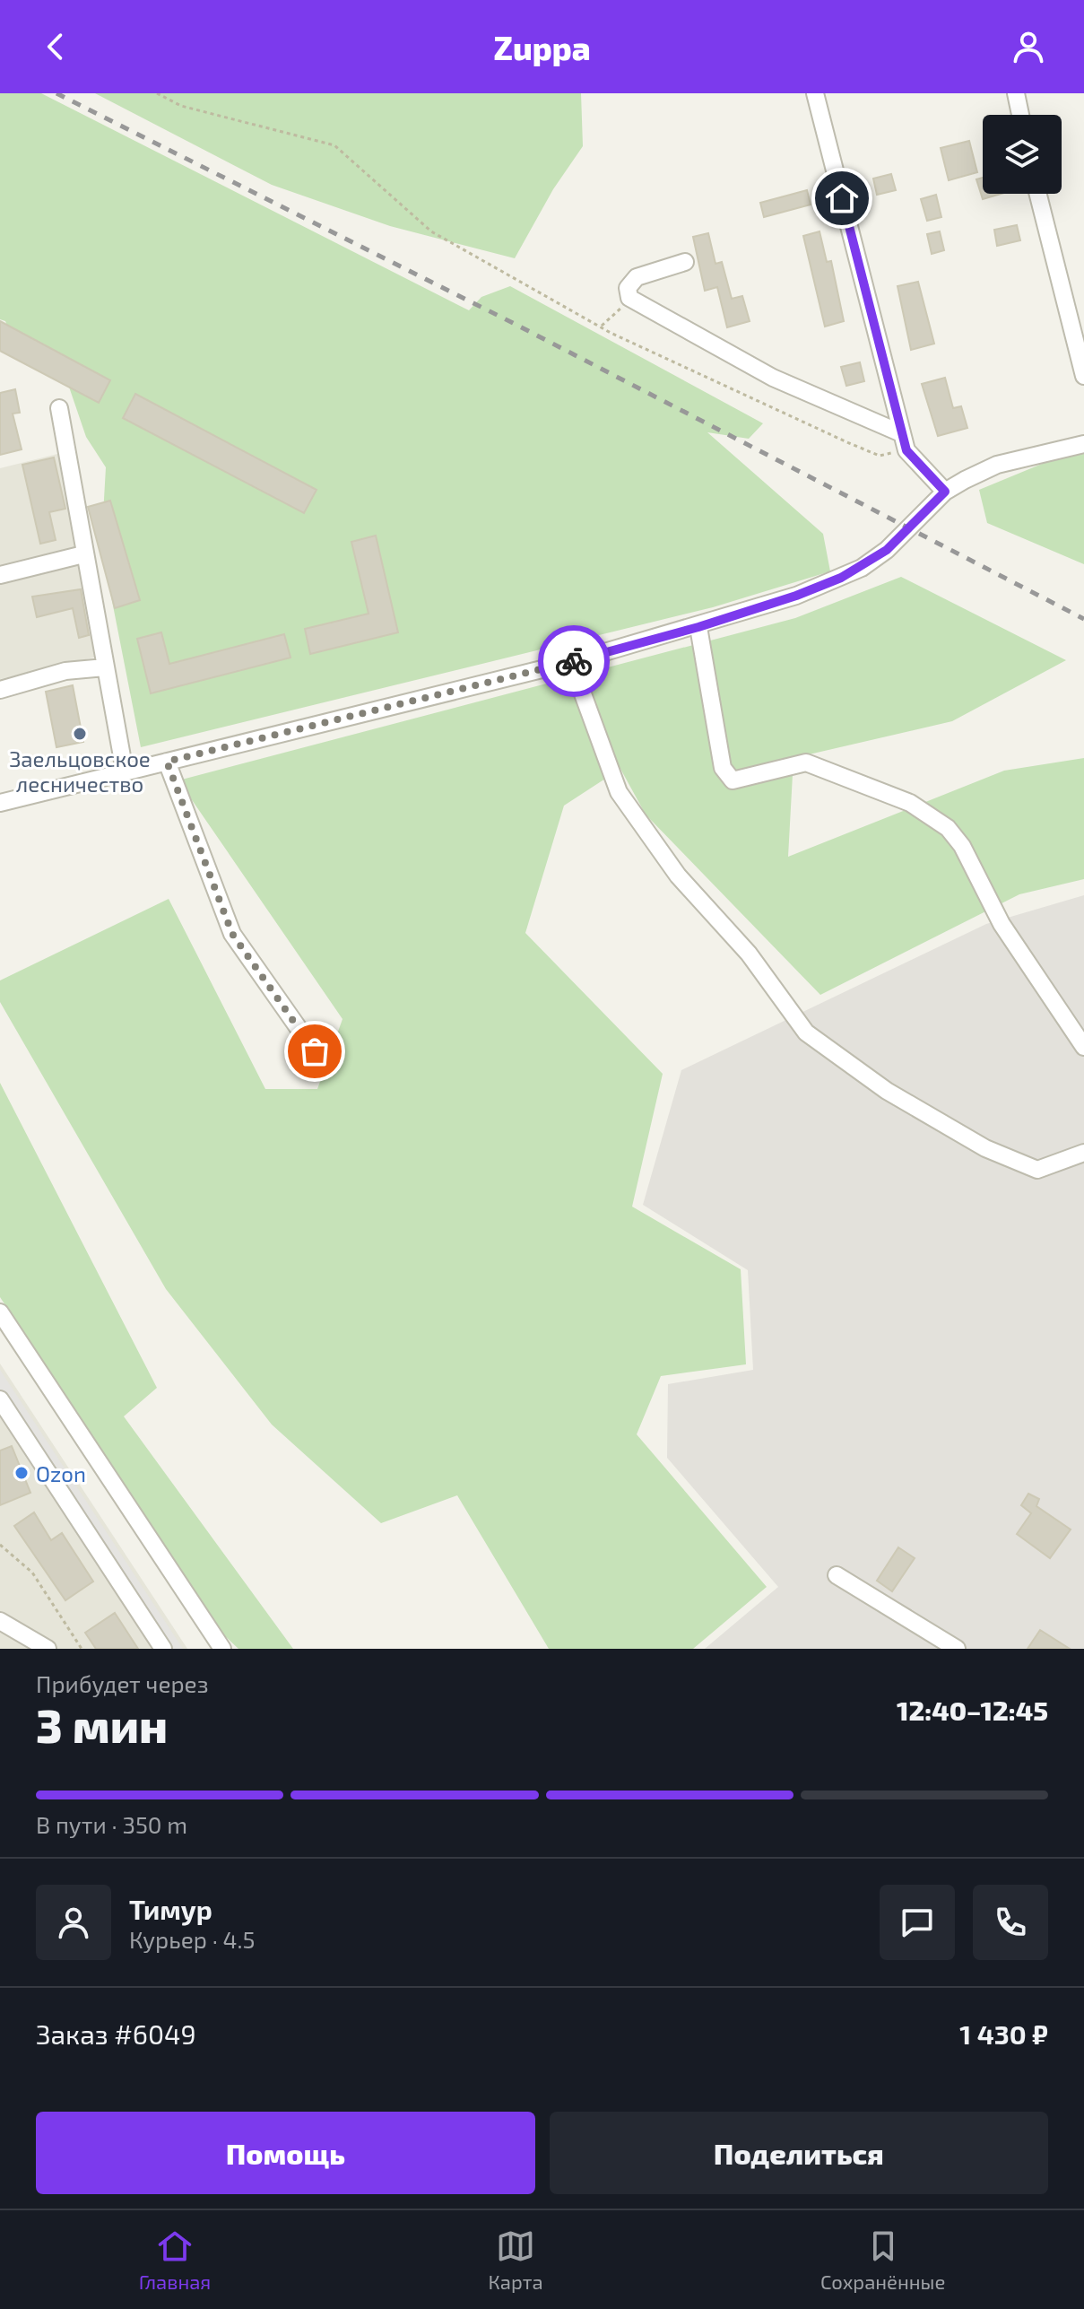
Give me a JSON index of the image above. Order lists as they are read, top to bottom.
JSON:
{
  "places": ["Заельцовское лесничество", "Ozon"],
  "page": {
    "header": "Zuppa",
    "heading": ["3 мин", "Прибудет через", "12:40–12:45"],
    "panel": [
      "Тимур",
      "Курьер · 4.5",
      "Заказ #6049",
      "1 430 ₽"
    ],
    "bar": "В пути · 350 m",
    "buttons": ["Помощь", "Поделиться"],
    "tabs": ["Главная", "Карта", "Сохранённые"]
  }
}
